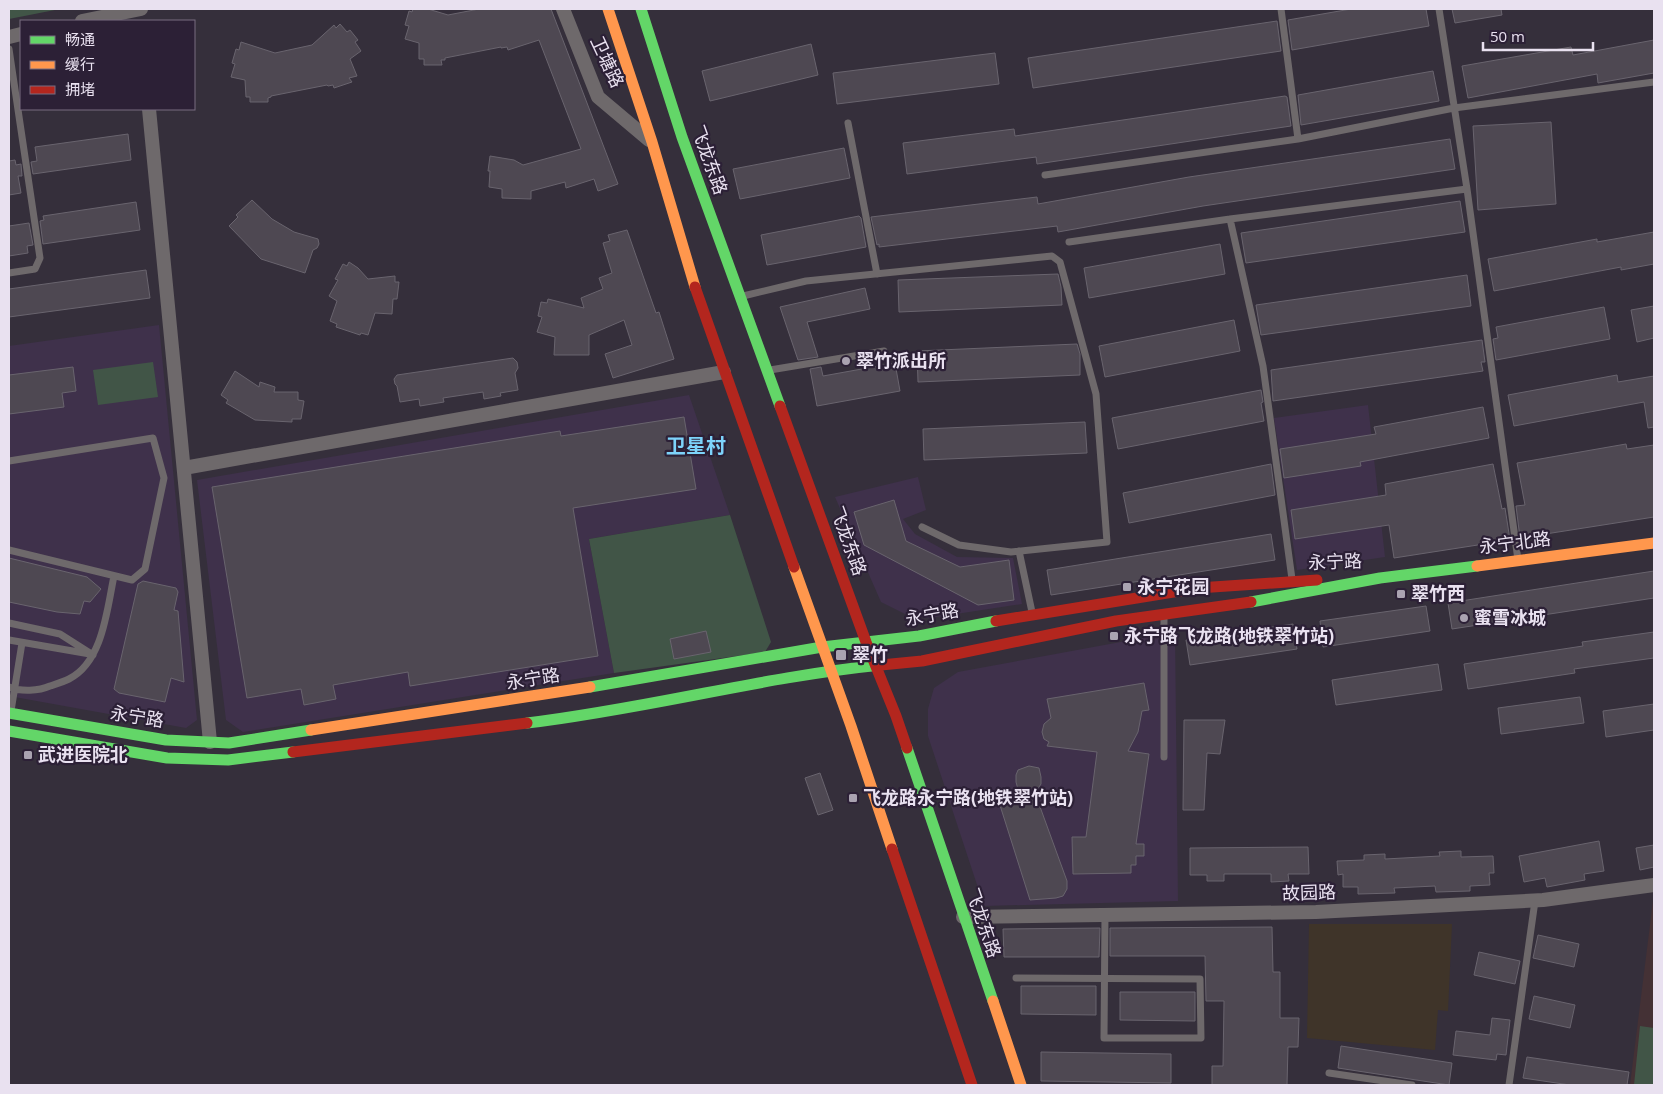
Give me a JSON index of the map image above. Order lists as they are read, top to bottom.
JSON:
{
  "streets": {
    "main road": ["飞龙东路", "永宁北路", "永宁路"],
    "street": ["卫塘路", "故园路"]
  },
  "crossings": [
    ["飞龙东路", "永宁路"],
    ["飞龙东路", "故园路"],
    ["永宁北路", "永宁路"]
  ],
  "districts": ["卫星村"],
  "places": {
    "other": ["翠竹派出所", "蜜雪冰城"],
    "transit": [
      "永宁花园",
      "翠竹西",
      "永宁路飞龙路(地铁翠竹站)",
      "翠竹",
      "武进医院北",
      "飞龙路永宁路(地铁翠竹站)"
    ]
  },
  "legend": ["畅通", "缓行", "拥堵"],
  "scale_bar": "50 m"
}
